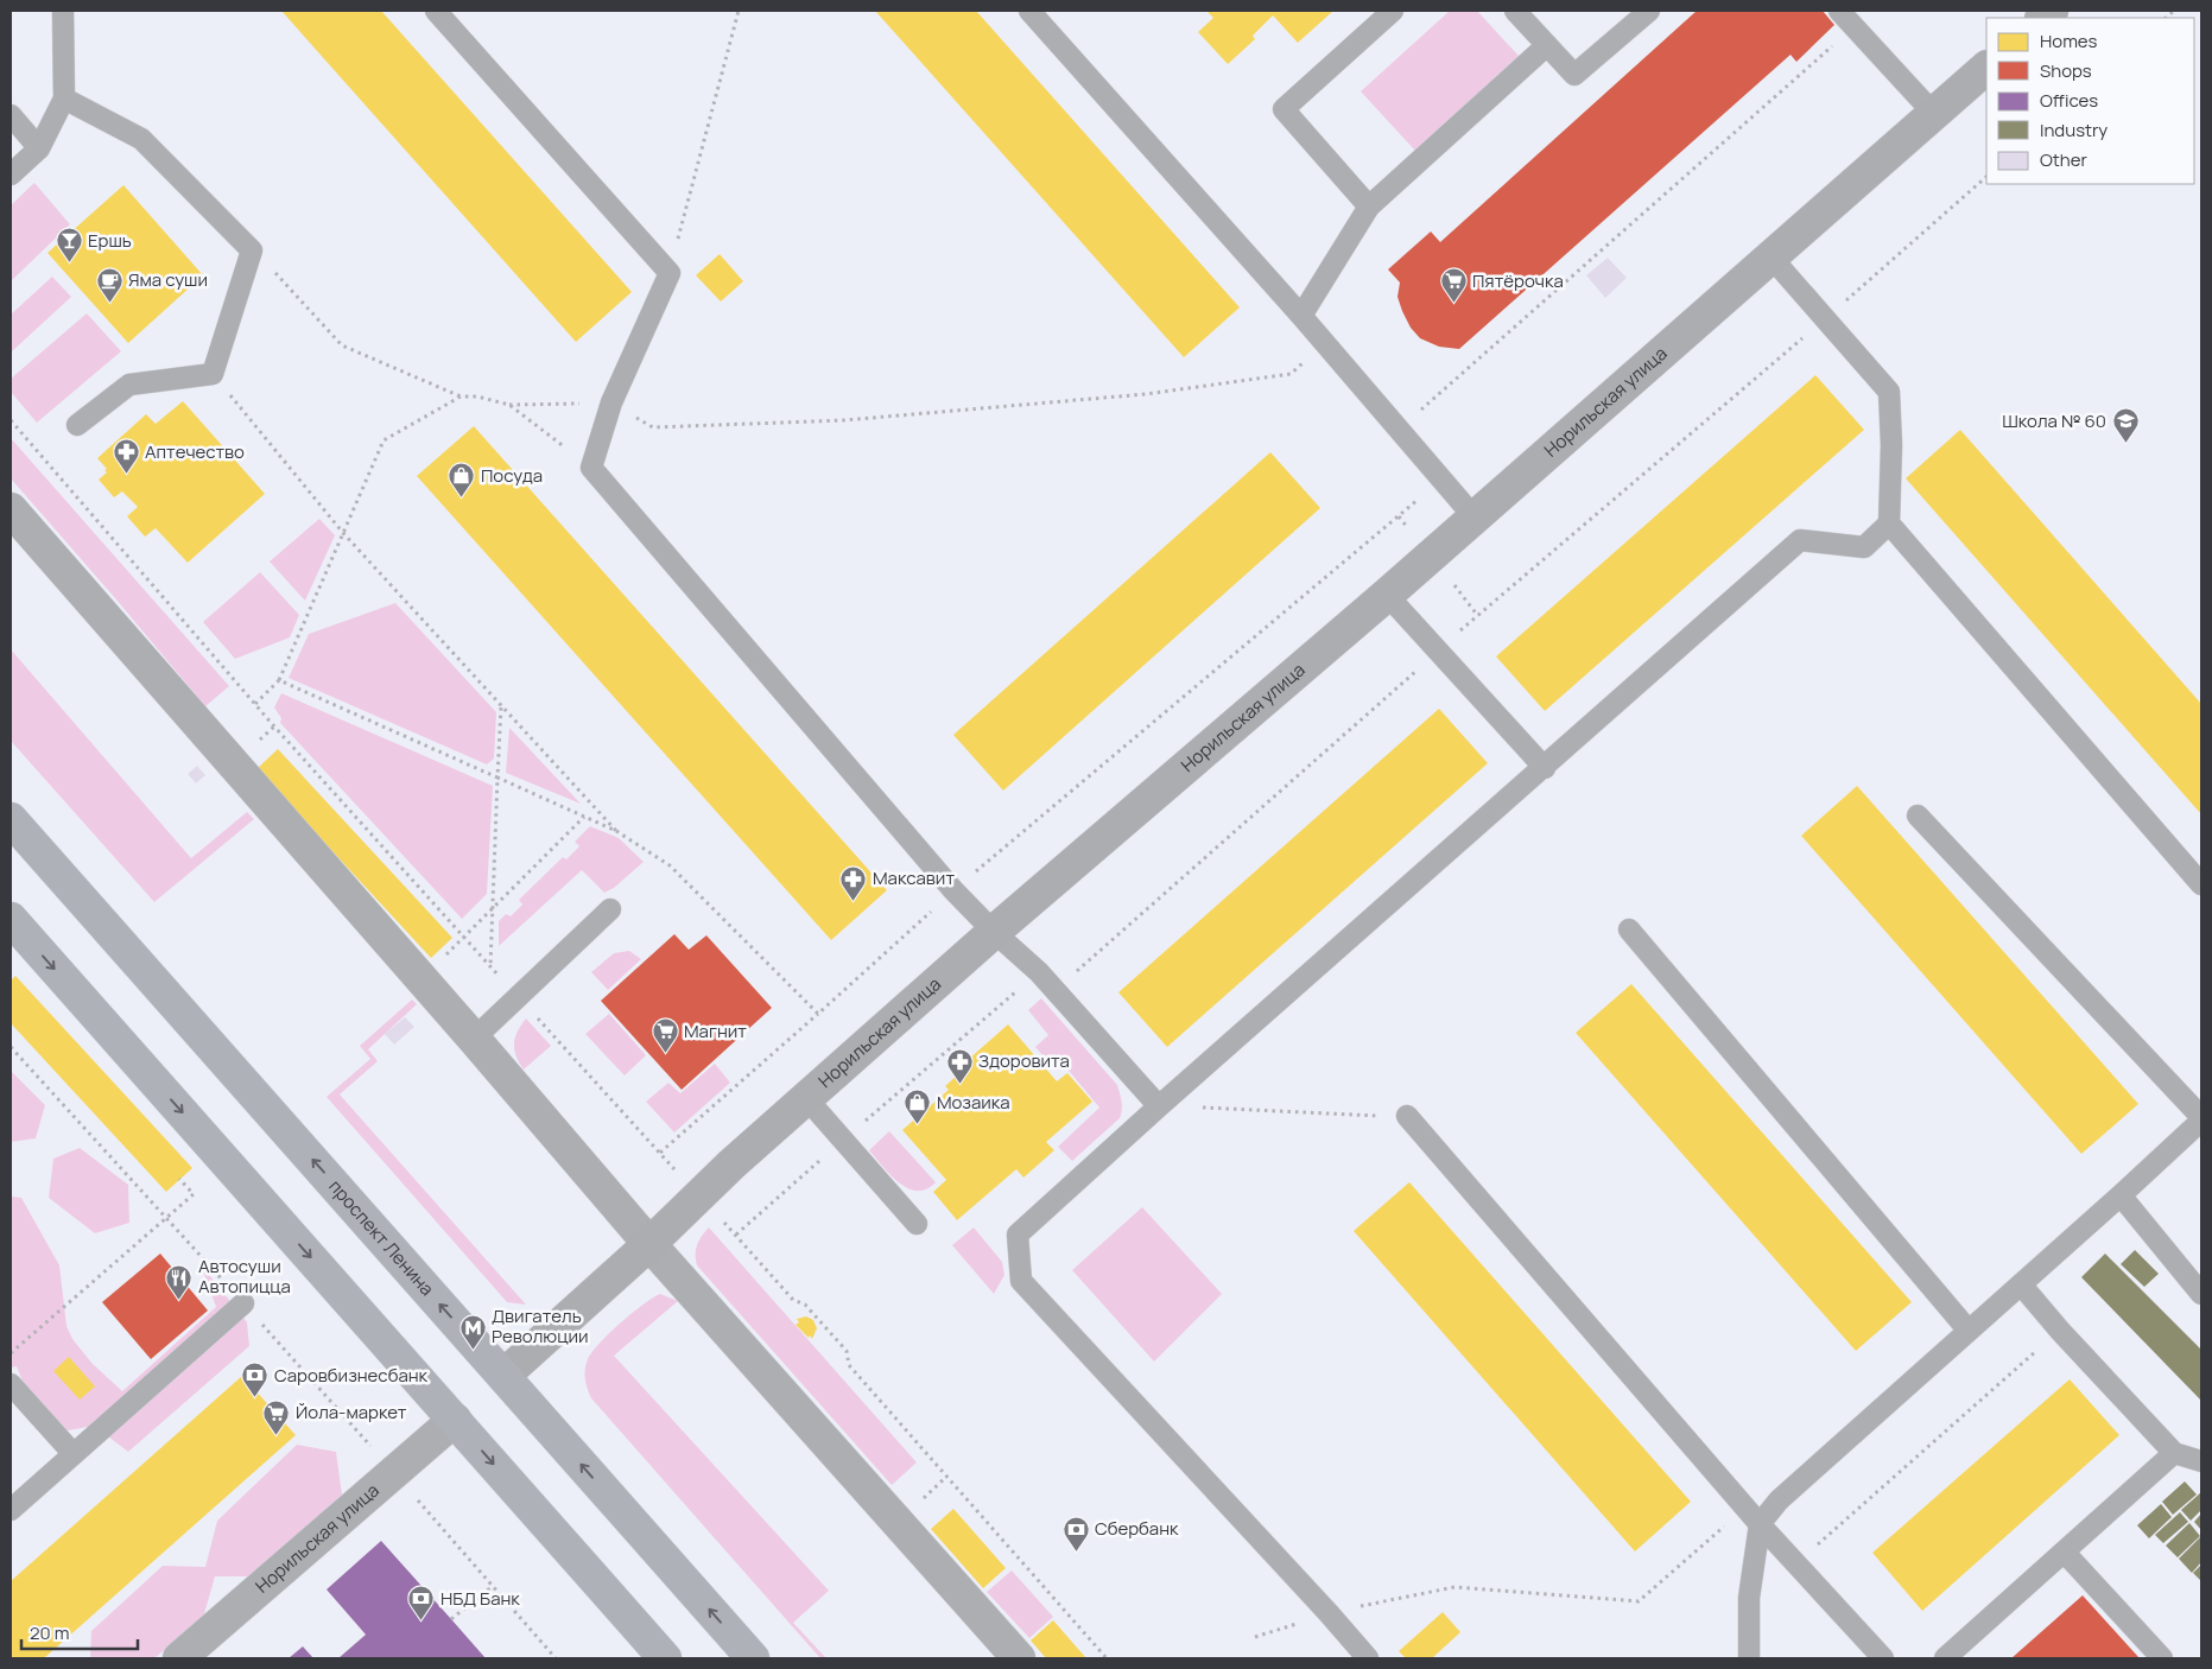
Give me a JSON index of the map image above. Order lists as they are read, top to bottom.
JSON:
{
  "streets": {
    "main road": ["проспект Ленина"],
    "street": ["Норильская улица"]
  },
  "crossings": [
    ["Норильская улица", "проспект Ленина"]
  ],
  "places": {
    "bar": ["Ершь"],
    "cafe": ["Яма суши"],
    "supermarket": ["Пятёрочка", "Магнит", "Йола-маркет"],
    "school or university": ["Школа № 60"],
    "pharmacy": ["Аптечество", "Максавит", "Здоровита"],
    "shop": ["Посуда", "Мозаика"],
    "restaurant": ["Автосуши Автопицца"],
    "metro station": ["Двигатель Революции"],
    "bank": ["Саровбизнесбанк", "Сбербанк", "НБД Банк"]
  },
  "legend": [
    "Homes",
    "Shops",
    "Offices",
    "Industry",
    "Other"
  ],
  "scale_bar": "20 m"
}
